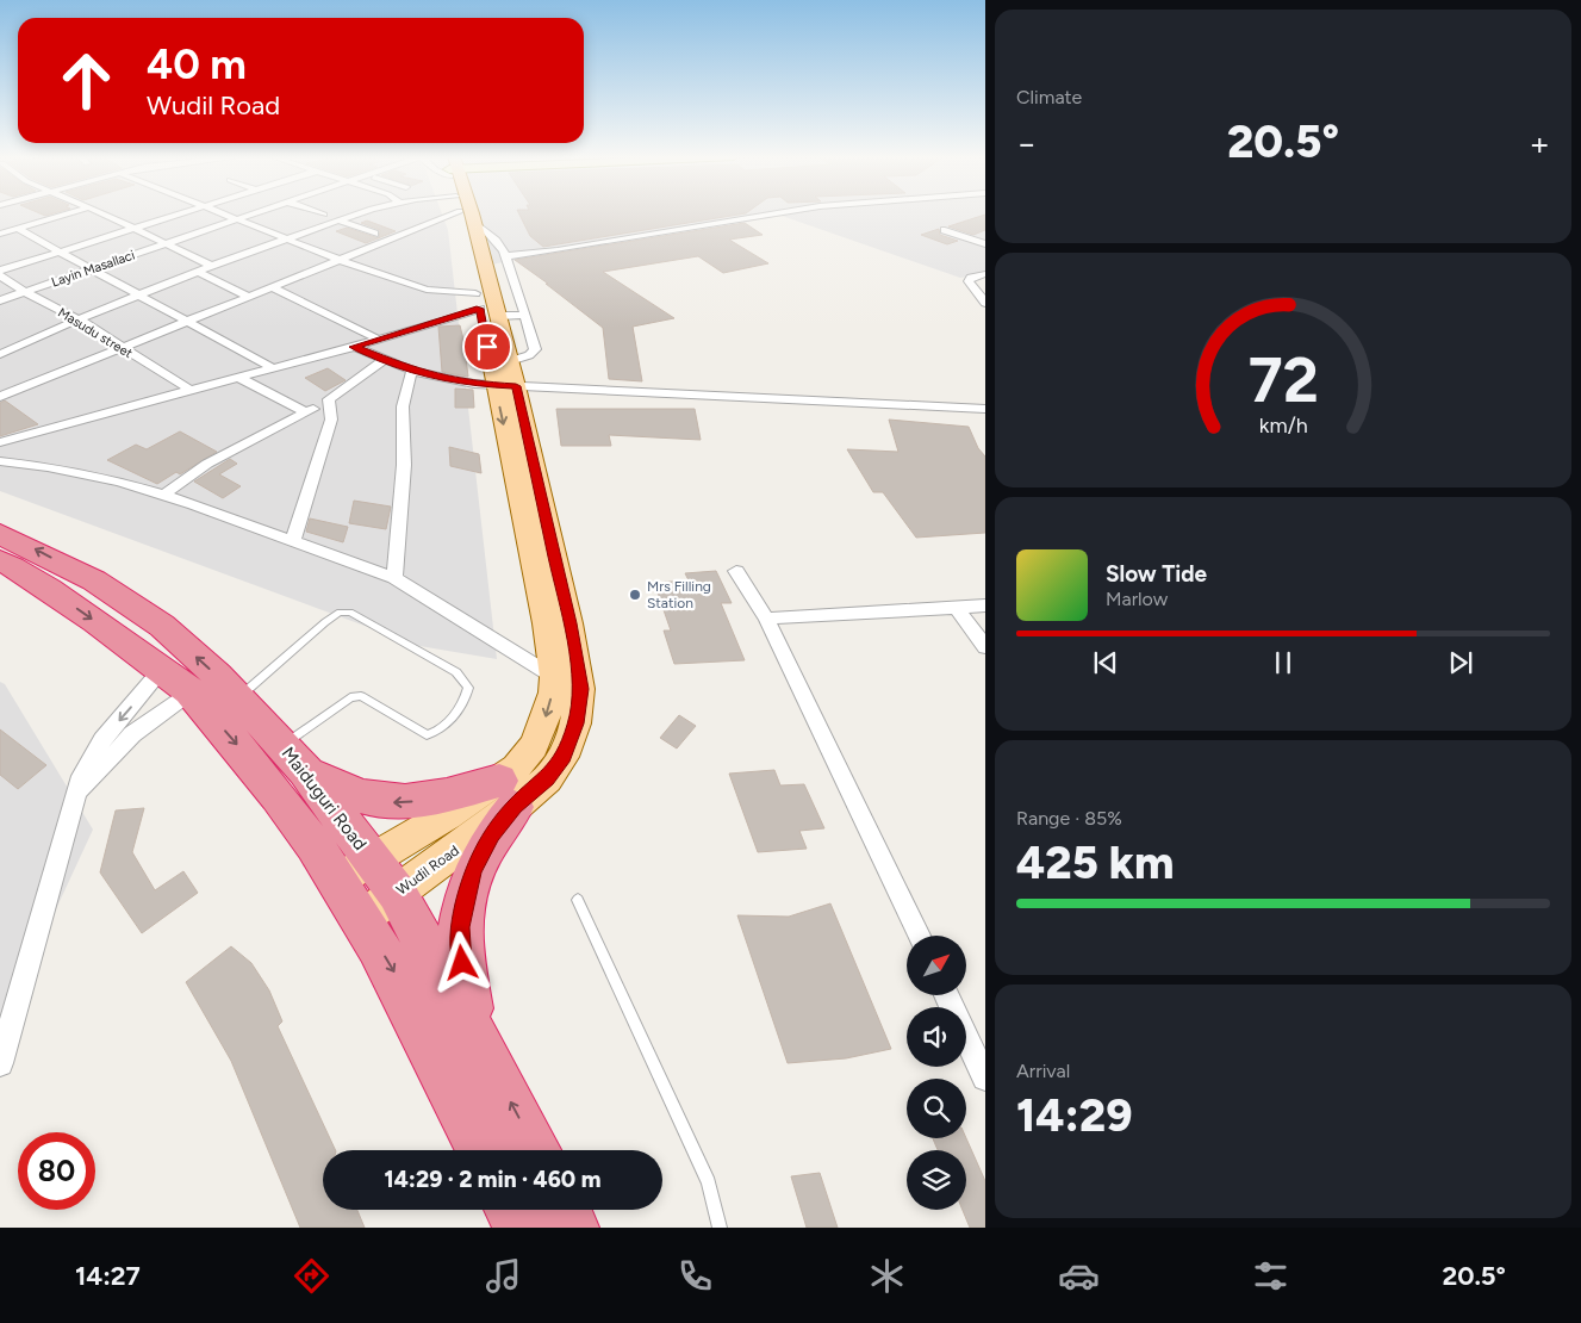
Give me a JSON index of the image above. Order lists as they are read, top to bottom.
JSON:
{
  "streets": {
    "highway": ["Maiduguri Road"],
    "main road": ["Wudil Road"],
    "street": ["Layin Masallaci", "Masudu street"]
  },
  "crossings": [
    ["Layin Masallaci", "Masudu street"],
    ["Maiduguri Road", "Wudil Road"]
  ],
  "places": ["Mrs Filling Station"],
  "north": "top right",
  "page": {
    "tile": [
      "Climate",
      ["Range · 85%", "425 km"],
      ["Arrival", "14:29"]
    ],
    "turn": ["40 m", "Wudil Road"],
    "heat": ["−", "20.5°", "+"],
    "song": ["Slow Tide", "Marlow"],
    "limit": "80",
    "trip": "14:29 · 2 min · 460 m",
    "tabs": ["14:27", "20.5°"],
    "gauge": ["72", "km/h"]
  }
}
